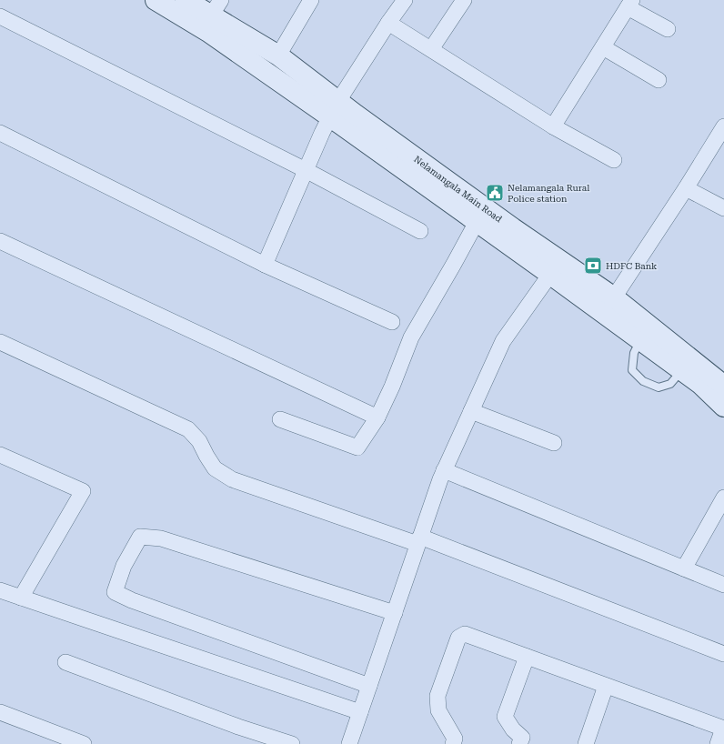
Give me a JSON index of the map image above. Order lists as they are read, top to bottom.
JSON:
{
  "streets": {
    "main road": ["Nelamangala Main Road"]
  },
  "places": {
    "public building": ["Nelamangala Rural Police station"],
    "bank": ["HDFC Bank"]
  }
}
